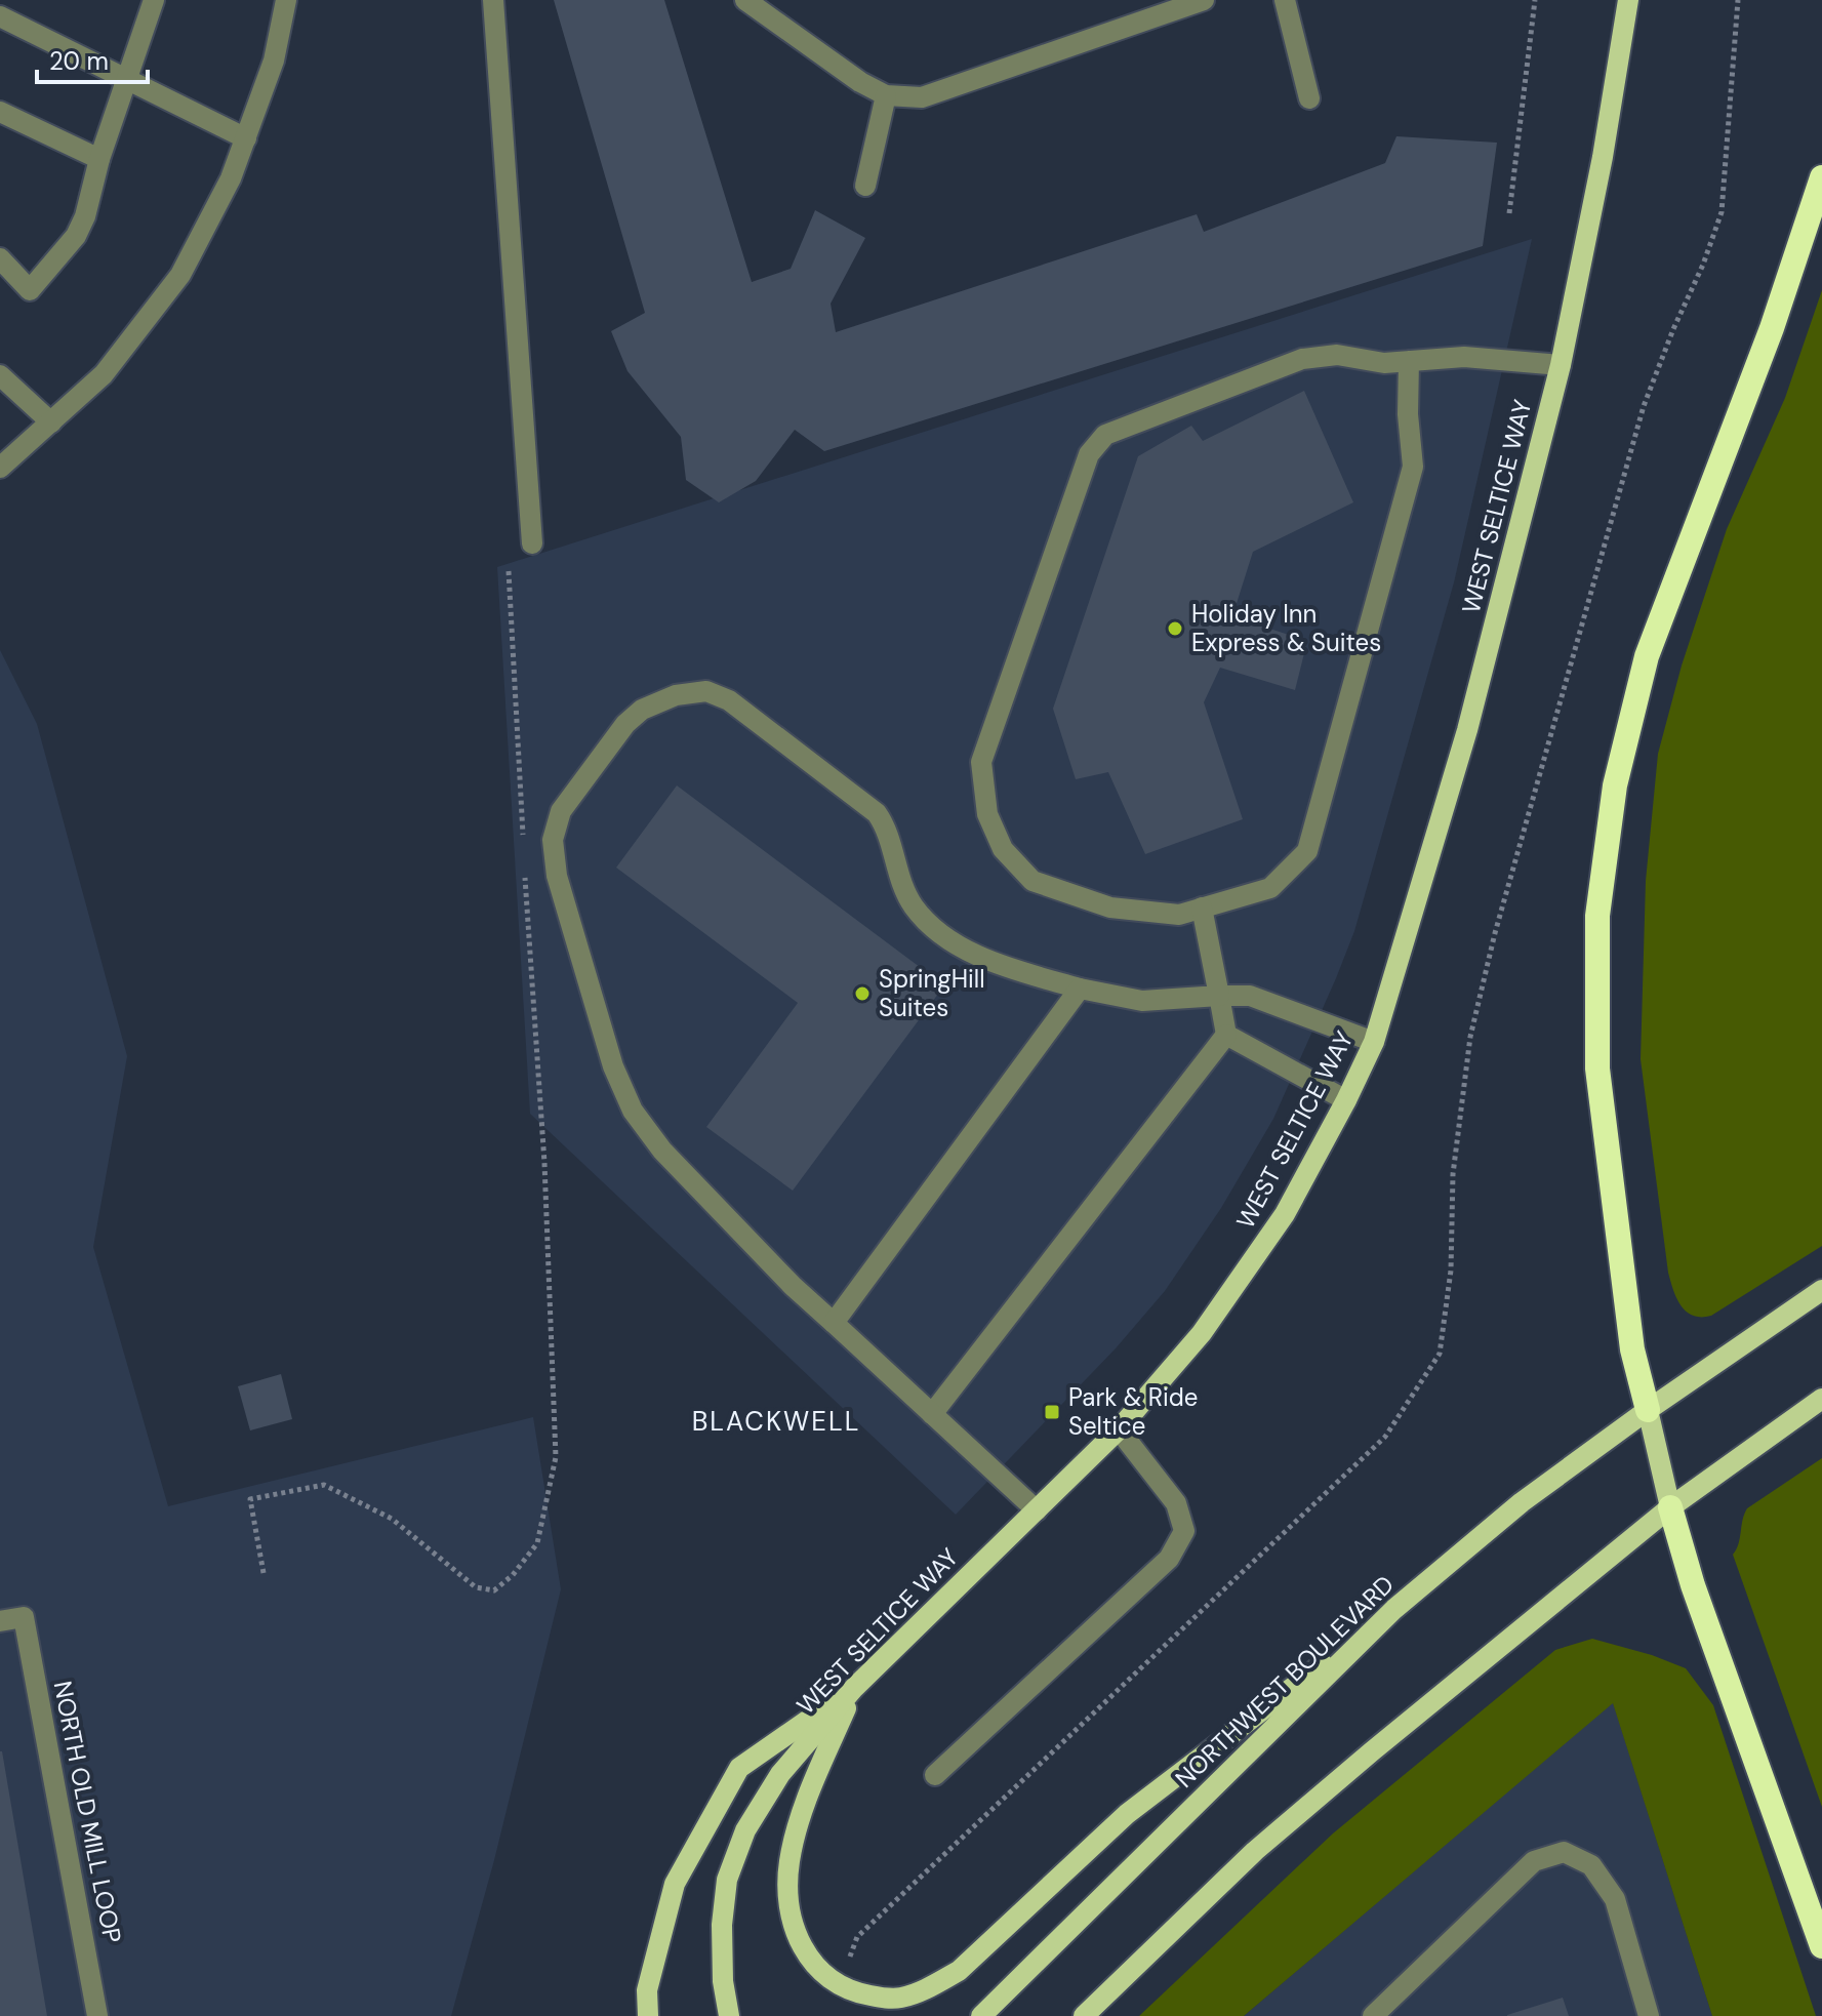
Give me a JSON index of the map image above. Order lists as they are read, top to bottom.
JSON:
{
  "streets": {
    "main road": ["WEST SELTICE WAY", "NORTHWEST BOULEVARD"],
    "street": ["NORTH OLD MILL LOOP"]
  },
  "districts": ["BLACKWELL"],
  "places": {
    "other": ["Holiday Inn Express & Suites", "SpringHill Suites"],
    "transit": ["Park & Ride Seltice"]
  },
  "scale_bar": "20 m"
}
